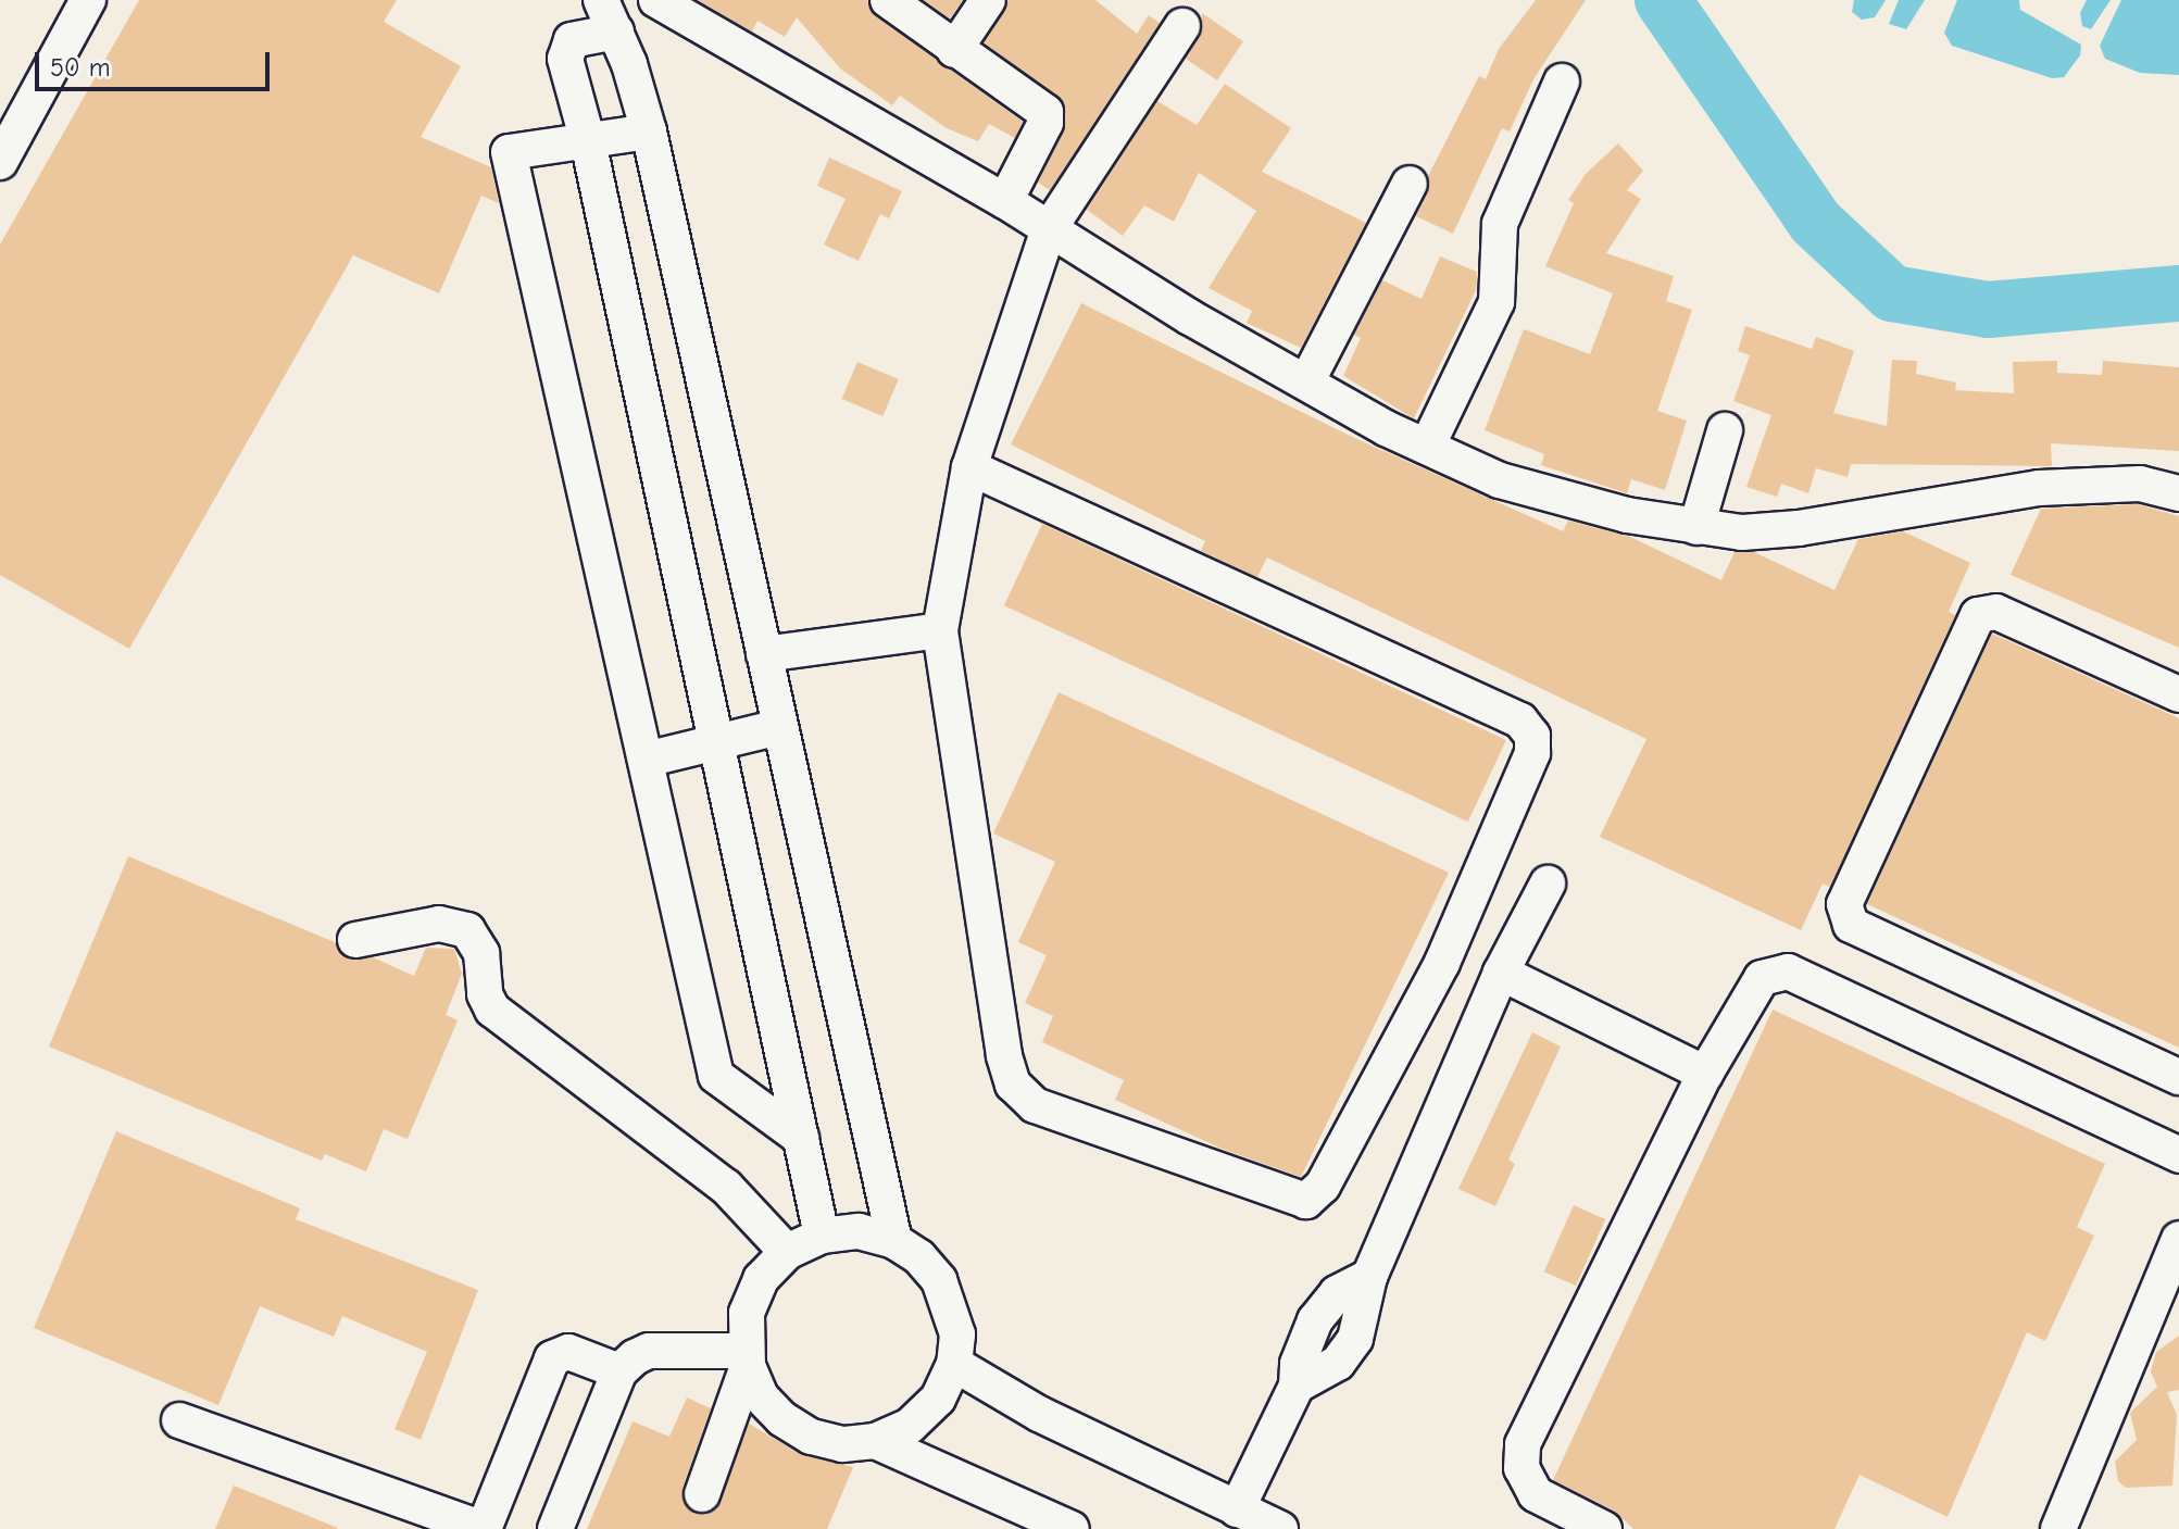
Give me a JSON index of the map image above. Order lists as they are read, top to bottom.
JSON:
{
  "scale_bar": "50 m"
}
